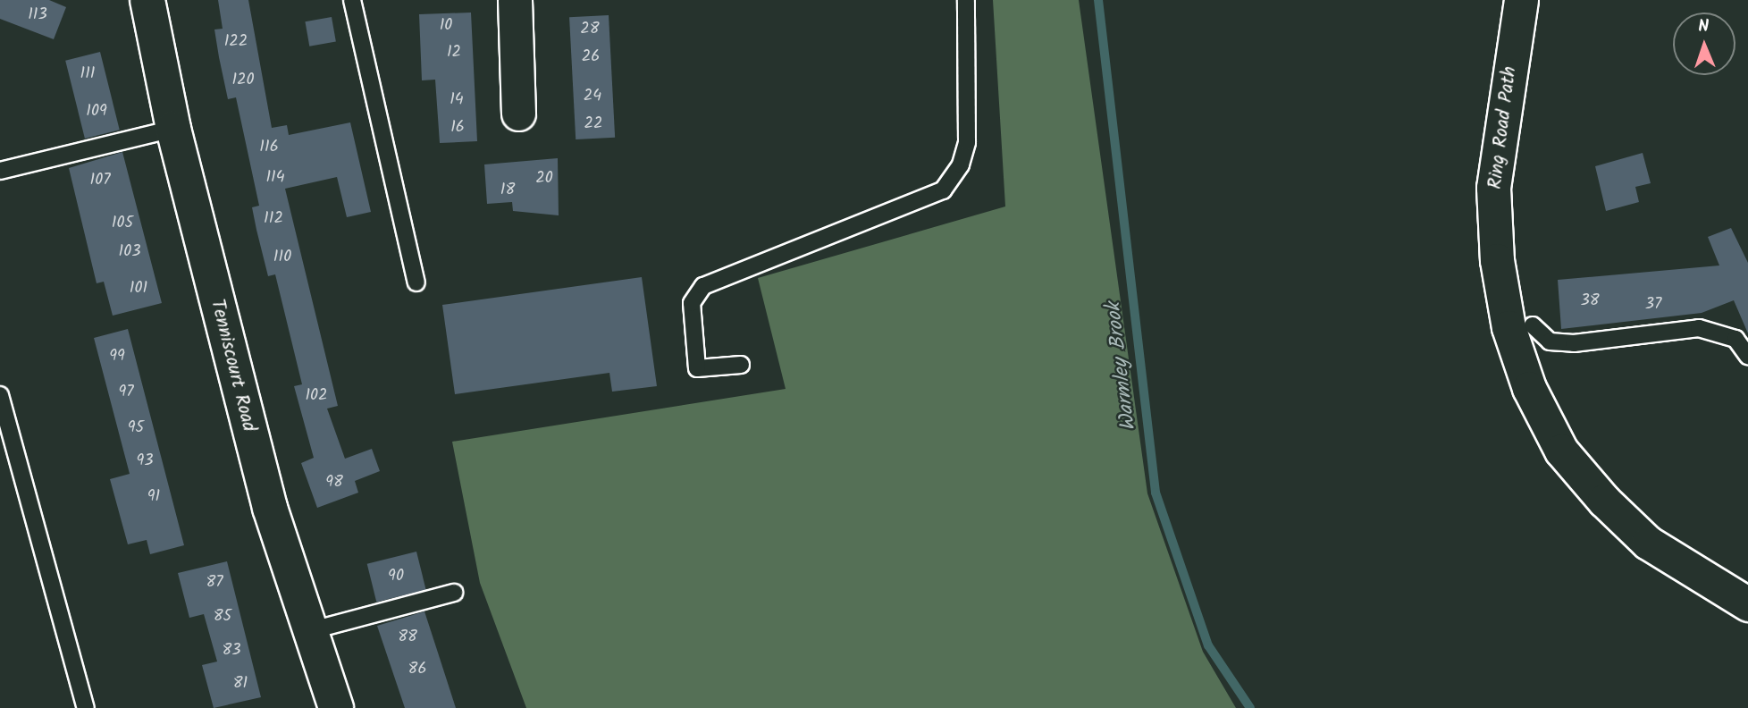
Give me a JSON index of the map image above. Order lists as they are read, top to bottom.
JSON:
{
  "streets": {
    "street": ["Ring Road Path", "Tenniscourt Road"]
  },
  "water": ["Warmley Brook"],
  "house_numbers": [
    "113",
    "10",
    "28",
    "122",
    "12",
    "26",
    "111",
    "120",
    "24",
    "14",
    "109",
    "22",
    "16",
    "116",
    "114",
    "20",
    "107",
    "18",
    "112",
    "105",
    "103",
    "110",
    "101",
    "38",
    "37",
    "99",
    "97",
    "102",
    "95",
    "93",
    "98",
    "91",
    "90",
    "87",
    "85",
    "88",
    "83",
    "86",
    "81"
  ],
  "north": "top"
}
